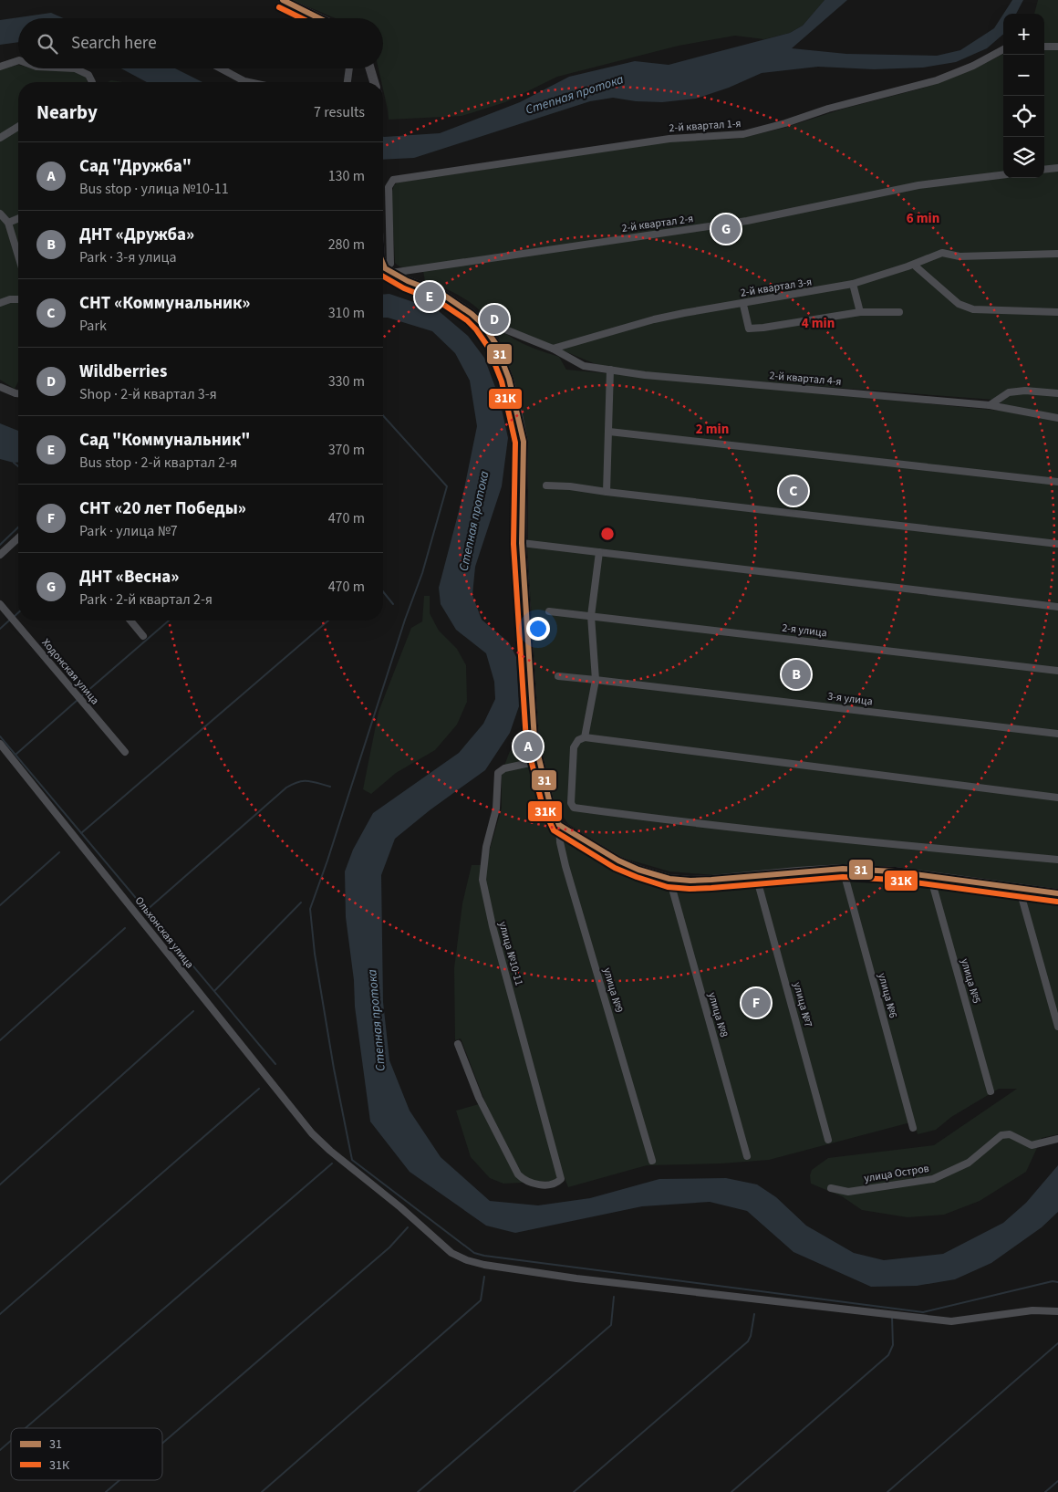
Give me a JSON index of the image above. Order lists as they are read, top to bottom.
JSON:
{
  "streets": {
    "street": [
      "2-й квартал 1-я",
      "2-й квартал 2-я",
      "2-й квартал 3-я",
      "2-й квартал 4-я",
      "2-я улица",
      "Ходонская улица",
      "3-я улица",
      "Ольхонская улица",
      "улица №10-11",
      "улица №5",
      "улица №9",
      "улица №6",
      "улица №7",
      "улица №8",
      "улица Остров"
    ]
  },
  "crossings": [
    ["2-й квартал 1-я", "2-й квартал 2-я"],
    ["2-й квартал 3-я", "2-й квартал 4-я"]
  ],
  "water": ["Степная протока"],
  "lines": ["transit line 31", "transit line 31К"],
  "legend": ["31", "31К"],
  "page": {
    "map_buttons": ["+", "−"],
    "search": "Search here",
    "heading": ["Nearby", "7 results"],
    "list": [
      {
        "mark": "A",
        "name": "Сад \"Дружба\"",
        "note": "Bus stop · улица №10-11",
        "value": "130 m"
      },
      {
        "mark": "B",
        "name": "ДНТ «Дружба»",
        "note": "Park · 3-я улица",
        "value": "280 m"
      },
      {
        "mark": "C",
        "name": "СНТ «Коммунальник»",
        "note": "Park",
        "value": "310 m"
      },
      {
        "mark": "D",
        "name": "Wildberries",
        "note": "Shop · 2-й квартал 3-я",
        "value": "330 m"
      },
      {
        "mark": "E",
        "name": "Сад \"Коммунальник\"",
        "note": "Bus stop · 2-й квартал 2-я",
        "value": "370 m"
      },
      {
        "mark": "F",
        "name": "СНТ «20 лет Победы»",
        "note": "Park · улица №7",
        "value": "470 m"
      },
      {
        "mark": "G",
        "name": "ДНТ «Весна»",
        "note": "Park · 2-й квартал 2-я",
        "value": "470 m"
      }
    ],
    "pins": [
      "G",
      "E",
      "D",
      "C",
      "B",
      "A",
      "F"
    ]
  },
  "rings": ["6 min", "4 min", "2 min"]
}
